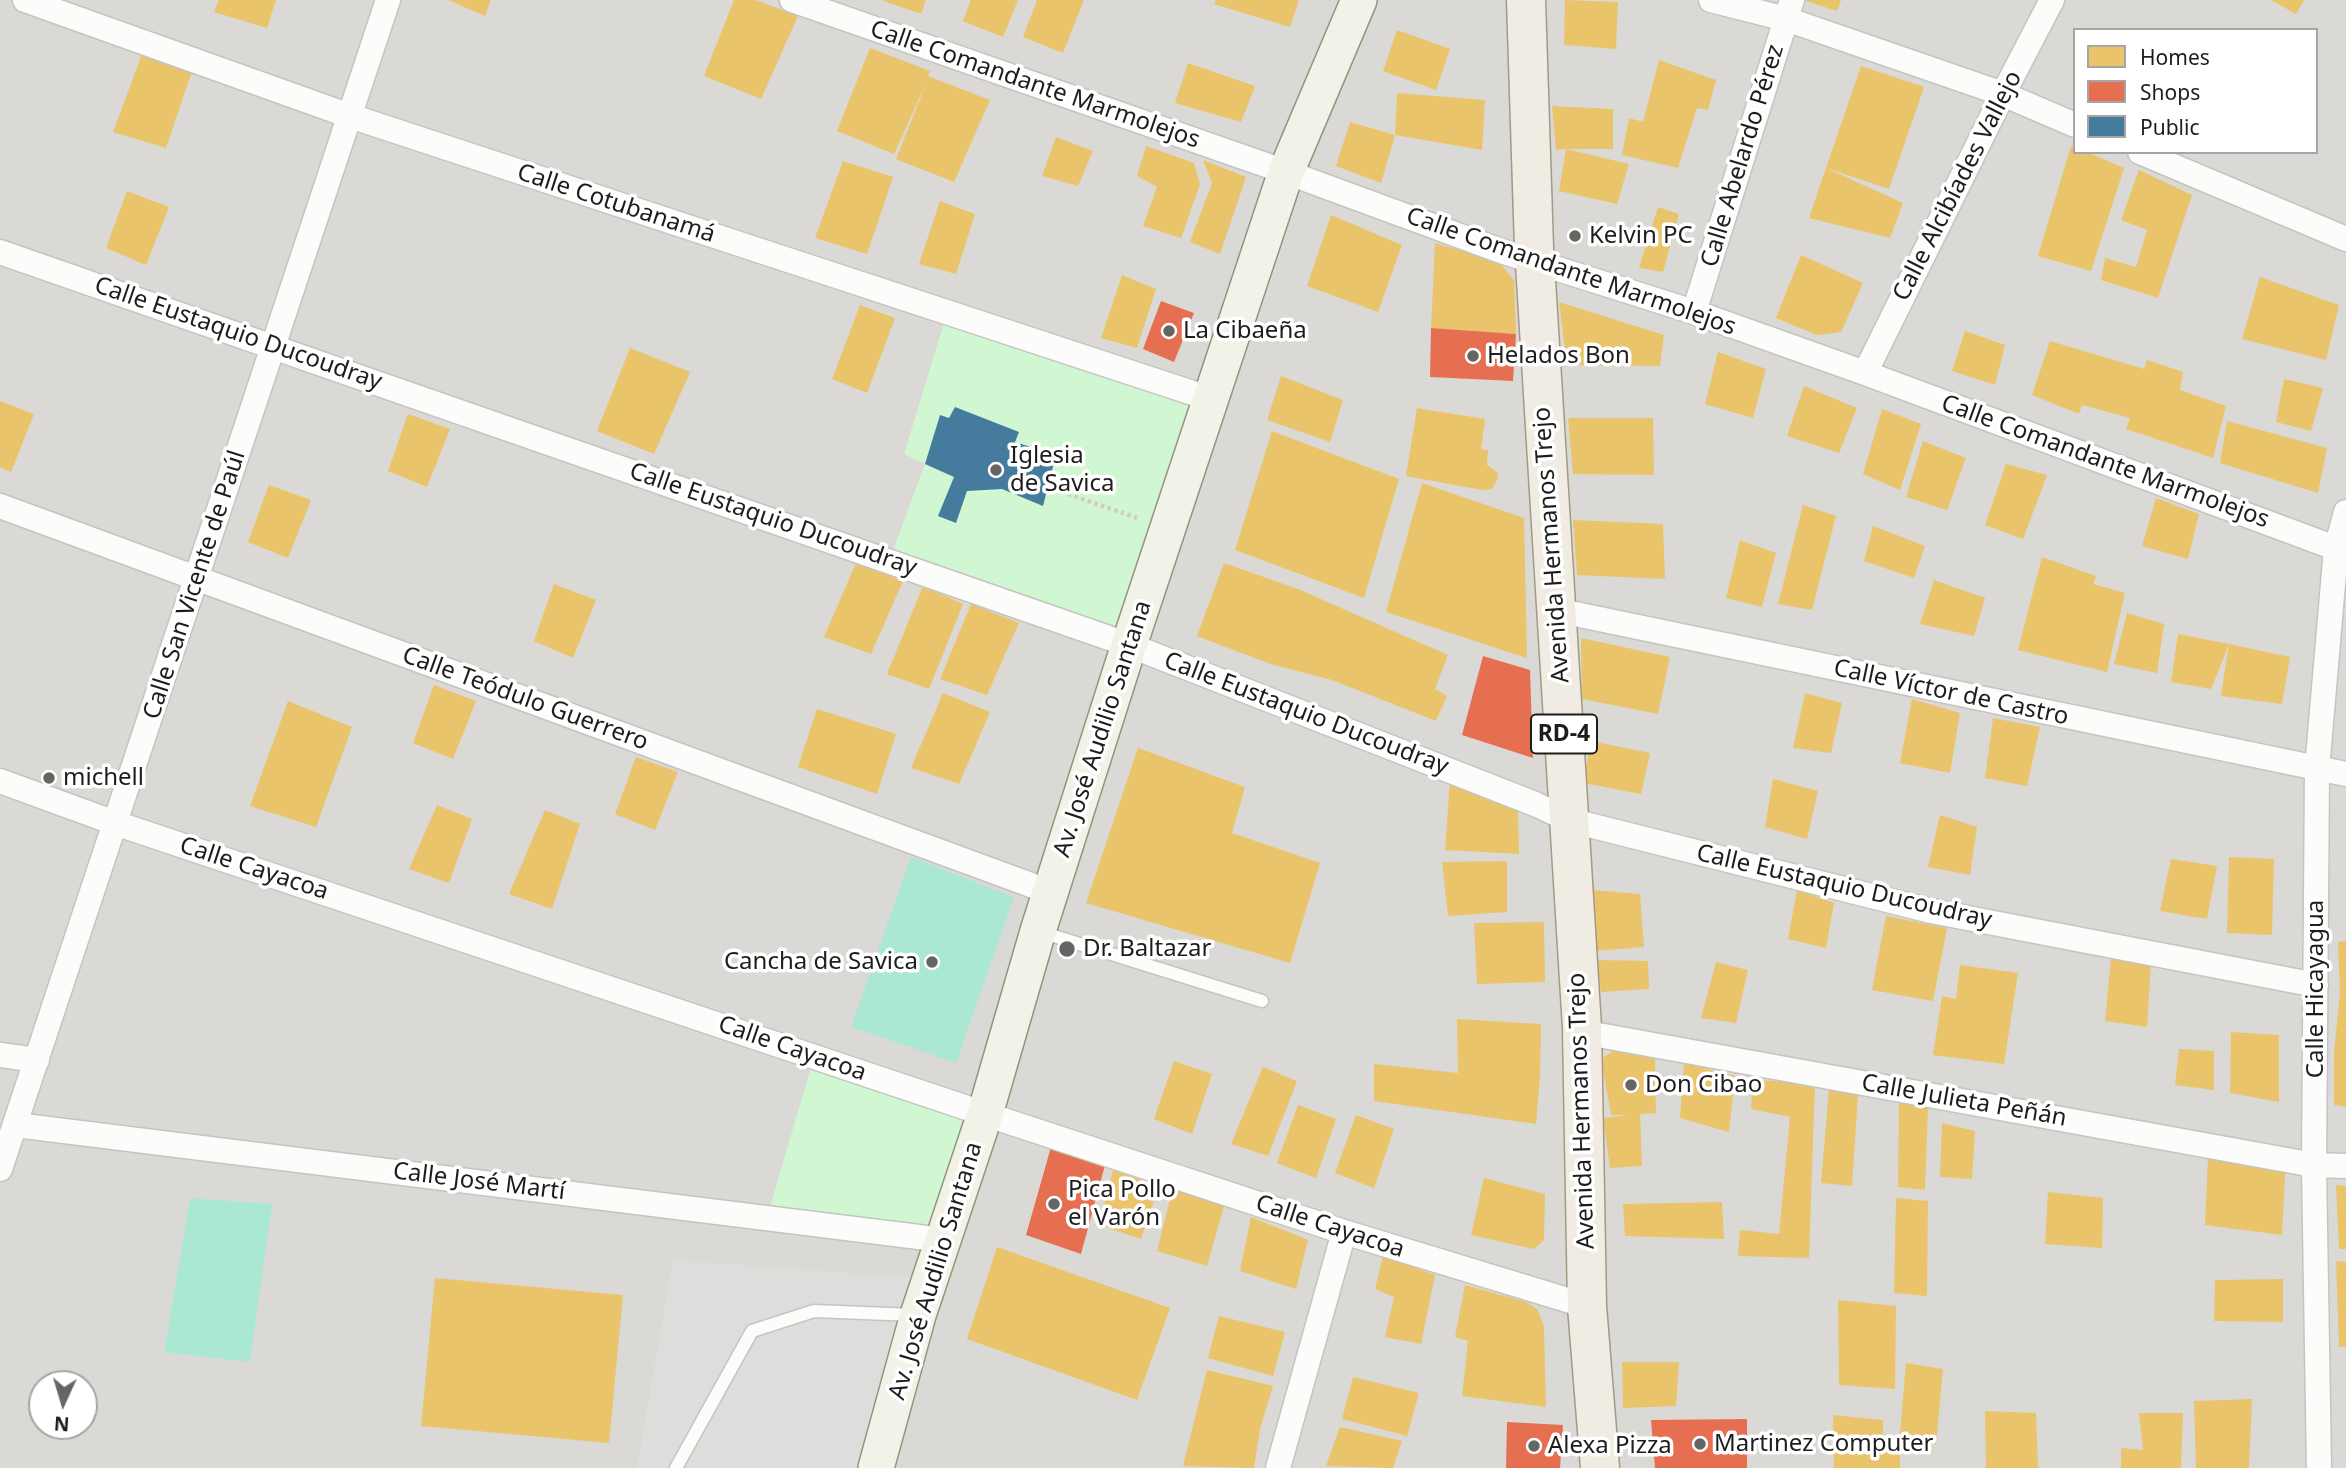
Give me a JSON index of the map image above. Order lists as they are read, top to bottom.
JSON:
{
  "streets": {
    "main road": ["Avenida Hermanos Trejo", "Av. José Audilio Santana", "RD-4"],
    "street": [
      "Calle Comandante Marmolejos",
      "Calle Abelardo Pérez",
      "Calle Alcibíades Vallejo",
      "Calle Cotubanamá",
      "Calle Eustaquio Ducoudray",
      "Calle San Vicente de Paúl",
      "Calle Víctor de Castro",
      "Calle Teódulo Guerrero",
      "Calle Cayacoa",
      "Calle Hicayagua",
      "Calle Julieta Peñán",
      "Calle José Martí"
    ]
  },
  "crossings": [
    ["Calle Comandante Marmolejos", "Calle Abelardo Pérez"],
    ["Calle Comandante Marmolejos", "Calle Alcibíades Vallejo"],
    ["Calle Comandante Marmolejos", "Avenida Hermanos Trejo"],
    ["Calle Comandante Marmolejos", "Av. José Audilio Santana"],
    ["Calle Comandante Marmolejos", "Calle Hicayagua"],
    ["Calle Cotubanamá", "Calle San Vicente de Paúl"],
    ["Calle Cotubanamá", "Av. José Audilio Santana"],
    ["Calle Eustaquio Ducoudray", "Avenida Hermanos Trejo"],
    ["Calle Eustaquio Ducoudray", "Calle San Vicente de Paúl"],
    ["Calle Eustaquio Ducoudray", "Av. José Audilio Santana"],
    ["Calle Eustaquio Ducoudray", "Calle Hicayagua"],
    ["Avenida Hermanos Trejo", "Calle Víctor de Castro"],
    ["Avenida Hermanos Trejo", "Calle Cayacoa"],
    ["Avenida Hermanos Trejo", "Calle Julieta Peñán"],
    ["Calle San Vicente de Paúl", "Calle Teódulo Guerrero"],
    ["Calle San Vicente de Paúl", "Calle Cayacoa"],
    ["Calle San Vicente de Paúl", "Calle José Martí"],
    ["Calle Víctor de Castro", "Calle Hicayagua"],
    ["Calle Teódulo Guerrero", "Av. José Audilio Santana"],
    ["Av. José Audilio Santana", "Calle Cayacoa"],
    ["Av. José Audilio Santana", "Calle José Martí"],
    ["Calle Hicayagua", "Calle Julieta Peñán"]
  ],
  "places": [
    "Kelvin PC",
    "La Cibaeña",
    "Helados Bon",
    "Iglesia de Savica",
    "michell",
    "Dr. Baltazar",
    "Cancha de Savica",
    "Don Cibao",
    "Pica Pollo el Varón",
    "Martinez Computer",
    "Alexa Pizza"
  ],
  "legend": ["Homes", "Shops", "Public"],
  "north": "bottom"
}
